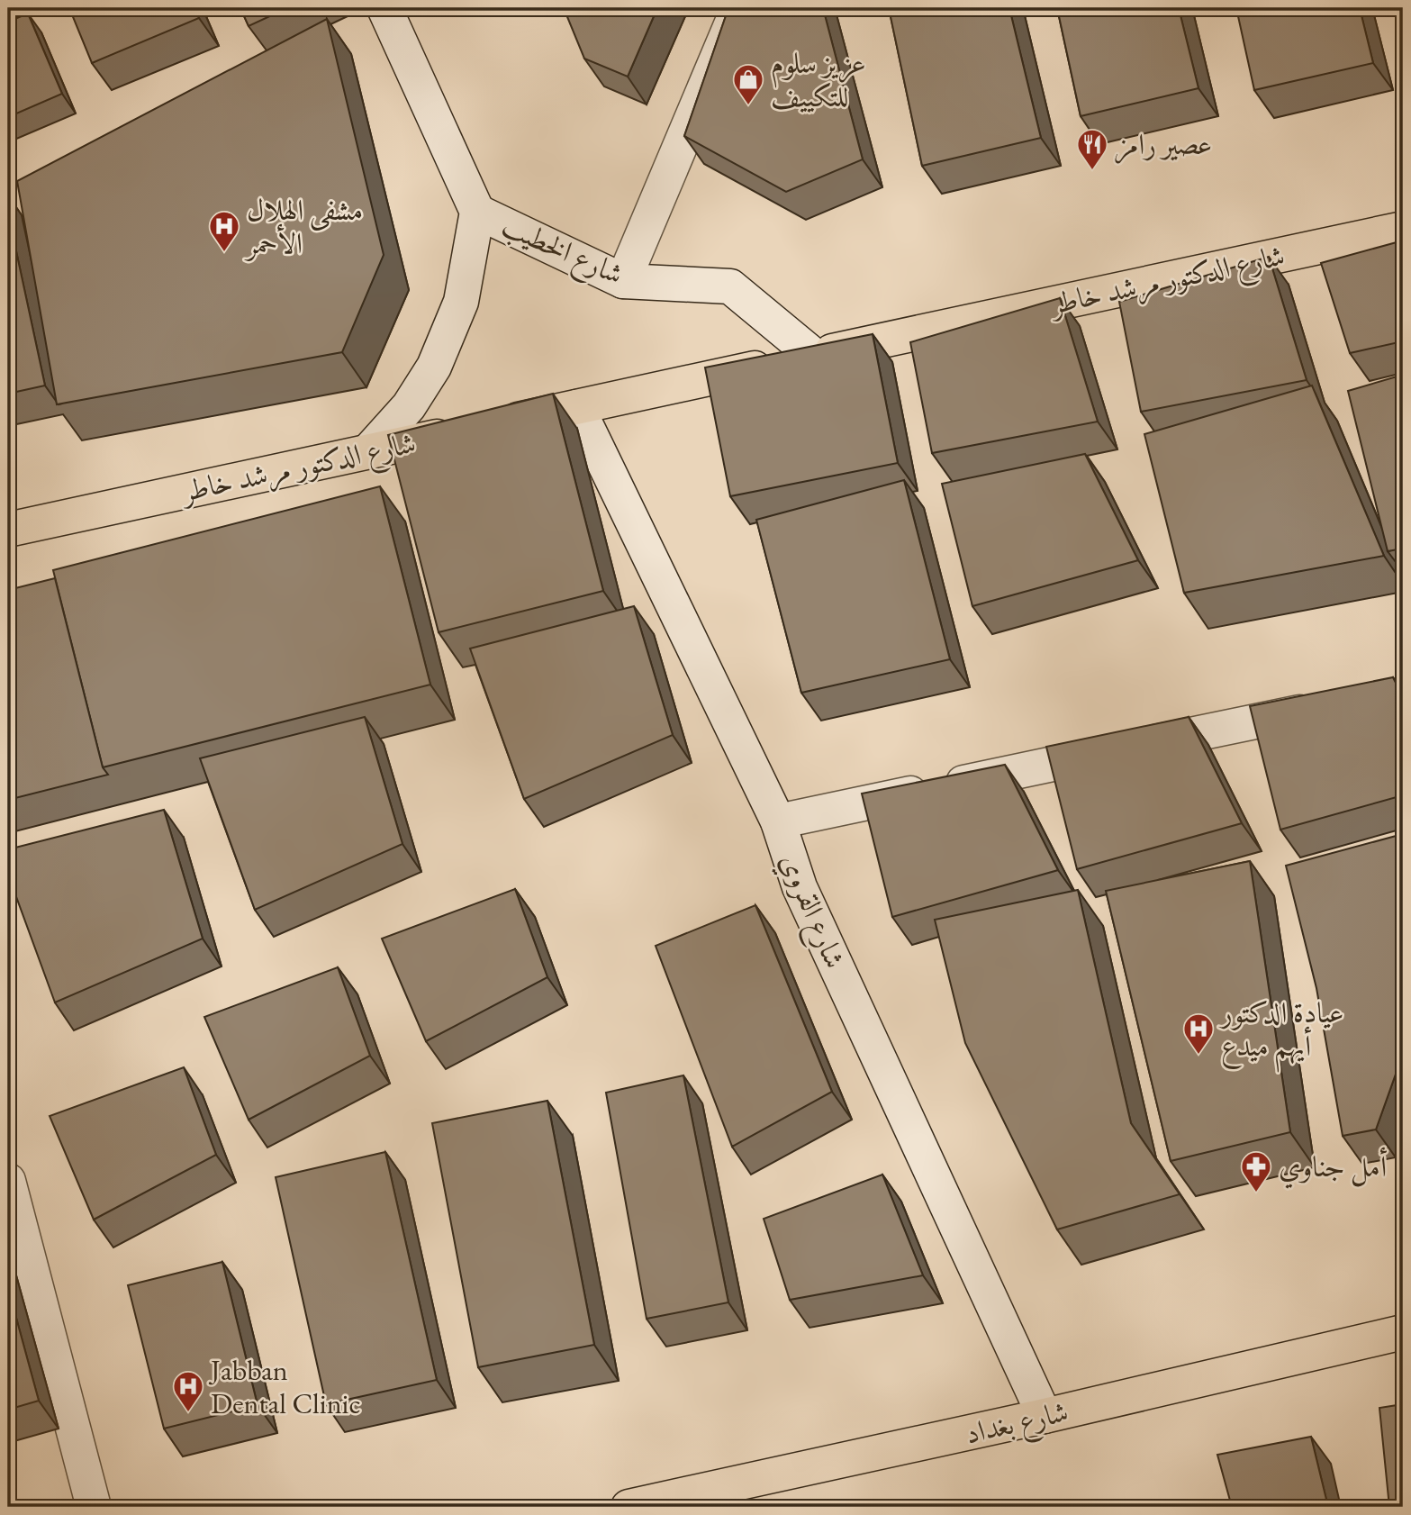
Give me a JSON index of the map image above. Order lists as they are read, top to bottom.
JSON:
{
  "streets": {
    "main road": [
      "شارع الخطيب",
      "شارع الدكتور مرشد خاطر",
      "شارع القروي",
      "شارع بغداد"
    ]
  },
  "crossings": [
    ["شارع الخطيب", "شارع الدكتور مرشد خاطر"],
    ["شارع الدكتور مرشد خاطر", "شارع القروي"],
    ["شارع القروي", "شارع بغداد"]
  ],
  "places": {
    "shop": ["عزيز سلوم للتكييف"],
    "restaurant": ["عصير رامز"],
    "hospital": ["مشفى الهلال الأحمر", "عيادة الدكتور أيهم ميدع", "Jabban Dental Clinic"],
    "pharmacy": ["أمل جناوي"]
  }
}
